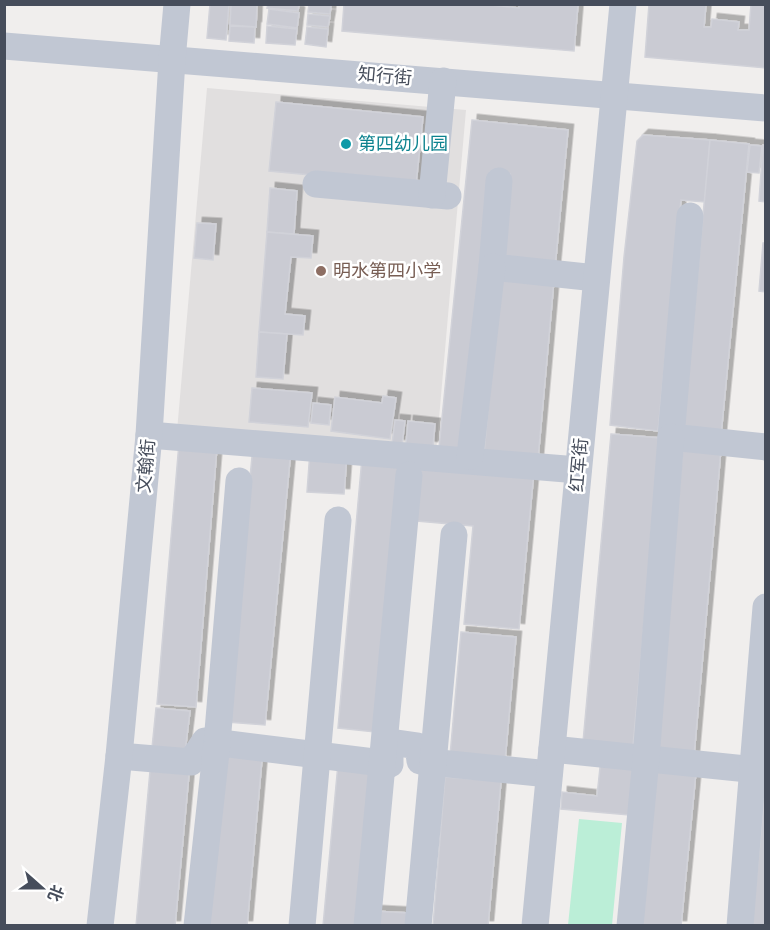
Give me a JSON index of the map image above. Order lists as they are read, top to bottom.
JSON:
{
  "streets": {
    "street": ["知行街", "红军街", "文翰街"]
  },
  "crossings": [
    ["知行街", "红军街"],
    ["知行街", "文翰街"]
  ],
  "places": ["第四幼儿园", "明水第四小学"],
  "north": "right"
}
